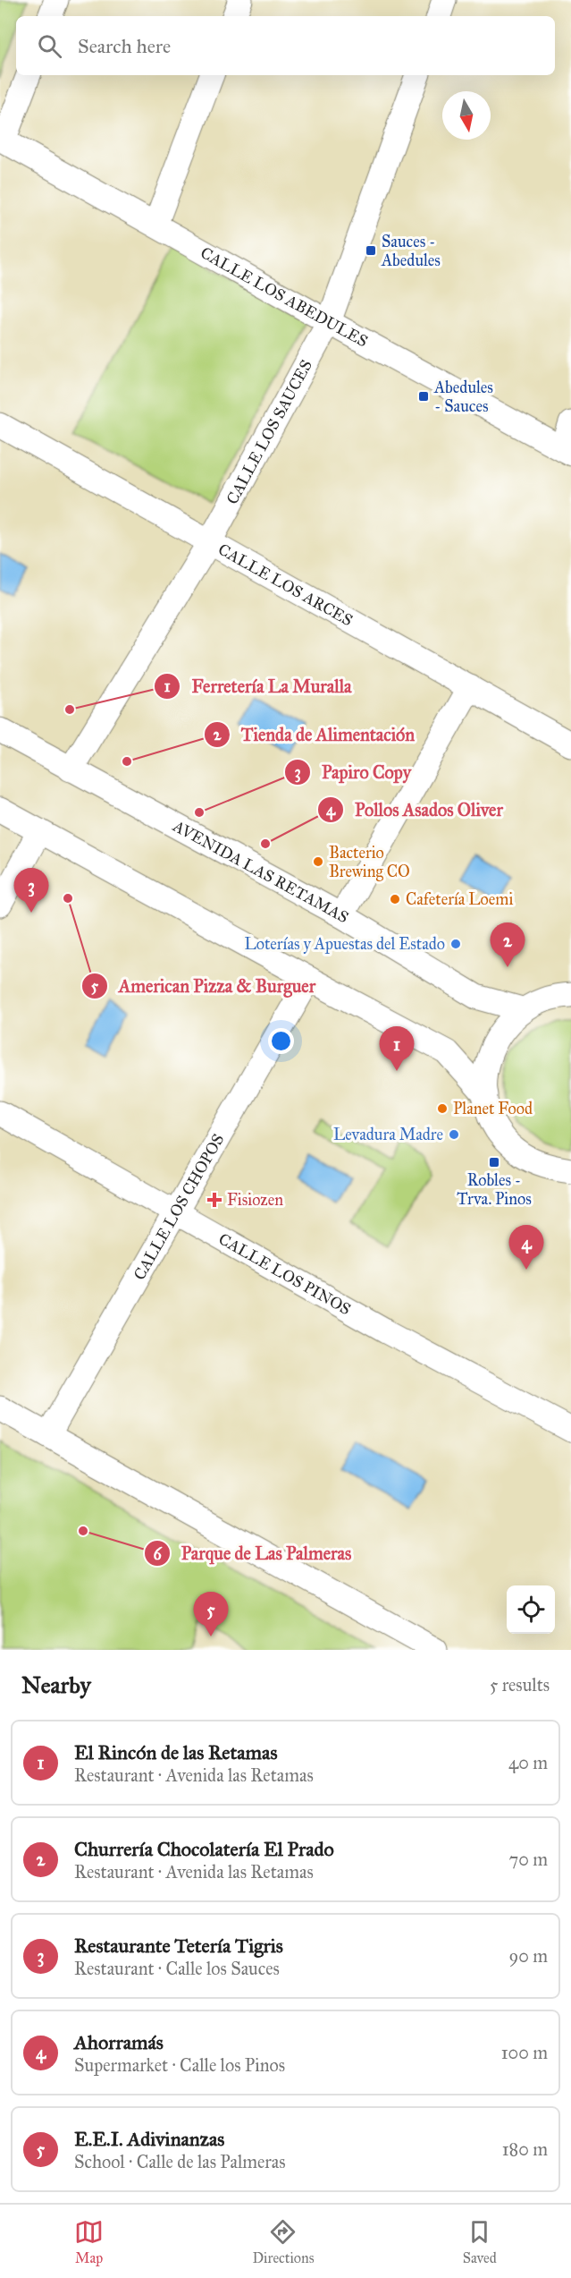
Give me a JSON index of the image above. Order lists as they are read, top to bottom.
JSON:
{
  "streets": {
    "street": [
      "CALLE LOS ABEDULES",
      "CALLE LOS SAUCES",
      "CALLE LOS ARCES",
      "AVENIDA LAS RETAMAS",
      "CALLE LOS CHOPOS",
      "CALLE LOS PINOS"
    ]
  },
  "crossings": [
    ["CALLE LOS ABEDULES", "CALLE LOS SAUCES"],
    ["CALLE LOS SAUCES", "CALLE LOS ARCES"],
    ["CALLE LOS SAUCES", "AVENIDA LAS RETAMAS"],
    ["CALLE LOS CHOPOS", "CALLE LOS PINOS"]
  ],
  "places": {
    "transit": ["Sauces - Abedules", "Abedules - Sauces", "Robles - Trva. Pinos"],
    "other": [
      "Ferretería La Muralla",
      "Tienda de Alimentación",
      "Papiro Copy",
      "Pollos Asados Oliver",
      "Bacterio Brewing CO",
      "American Pizza & Burguer",
      "Cafetería Loemi",
      "Loterías y Apuestas del Estado",
      "Planet Food",
      "Levadura Madre",
      "Parque de Las Palmeras"
    ],
    "health": ["Fisiozen"]
  },
  "north": "bottom",
  "page": {
    "search": "Search here",
    "pins": [
      "3",
      "2",
      "1",
      "4",
      "5"
    ],
    "heading": ["Nearby", "5 results"],
    "list": [
      {
        "mark": "1",
        "name": "El Rincón de las Retamas",
        "note": "Restaurant · Avenida las Retamas",
        "value": "40 m"
      },
      {
        "mark": "2",
        "name": "Churrería Chocolatería El Prado",
        "note": "Restaurant · Avenida las Retamas",
        "value": "70 m"
      },
      {
        "mark": "3",
        "name": "Restaurante Tetería Tigris",
        "note": "Restaurant · Calle los Sauces",
        "value": "90 m"
      },
      {
        "mark": "4",
        "name": "Ahorramás",
        "note": "Supermarket · Calle los Pinos",
        "value": "100 m"
      },
      {
        "mark": "5",
        "name": "E.E.I. Adivinanzas",
        "note": "School · Calle de las Palmeras",
        "value": "180 m"
      }
    ],
    "nav": ["Map", "Directions", "Saved"]
  }
}
